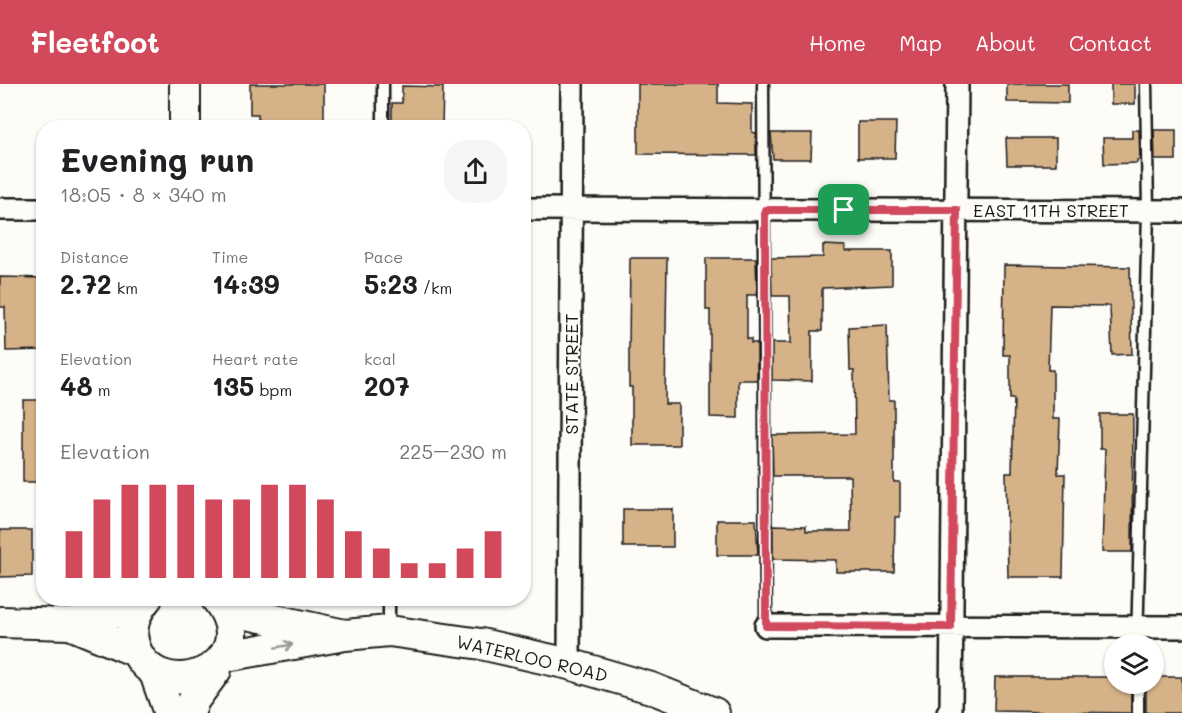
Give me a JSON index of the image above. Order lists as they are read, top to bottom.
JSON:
{
  "streets": {
    "main road": ["WATERLOO ROAD"],
    "street": ["EAST 11TH STREET", "STATE STREET"]
  },
  "crossings": [
    ["EAST 11TH STREET", "STATE STREET"],
    ["STATE STREET", "WATERLOO ROAD"]
  ],
  "page": {
    "header": "Fleetfoot",
    "nav": [
      "Home",
      "Map",
      "About",
      "Contact"
    ],
    "heading": ["Evening run", "18:05 · 8 × 340 m"],
    "stats": [
      ["Distance", "2.72 km"],
      ["Time", "14:39"],
      ["Pace", "5:23 /km"],
      ["Elevation", "48 m"],
      ["Heart rate", "135 bpm"],
      ["kcal", "207"]
    ],
    "chart": ["Elevation", "225–230 m"]
  }
}
